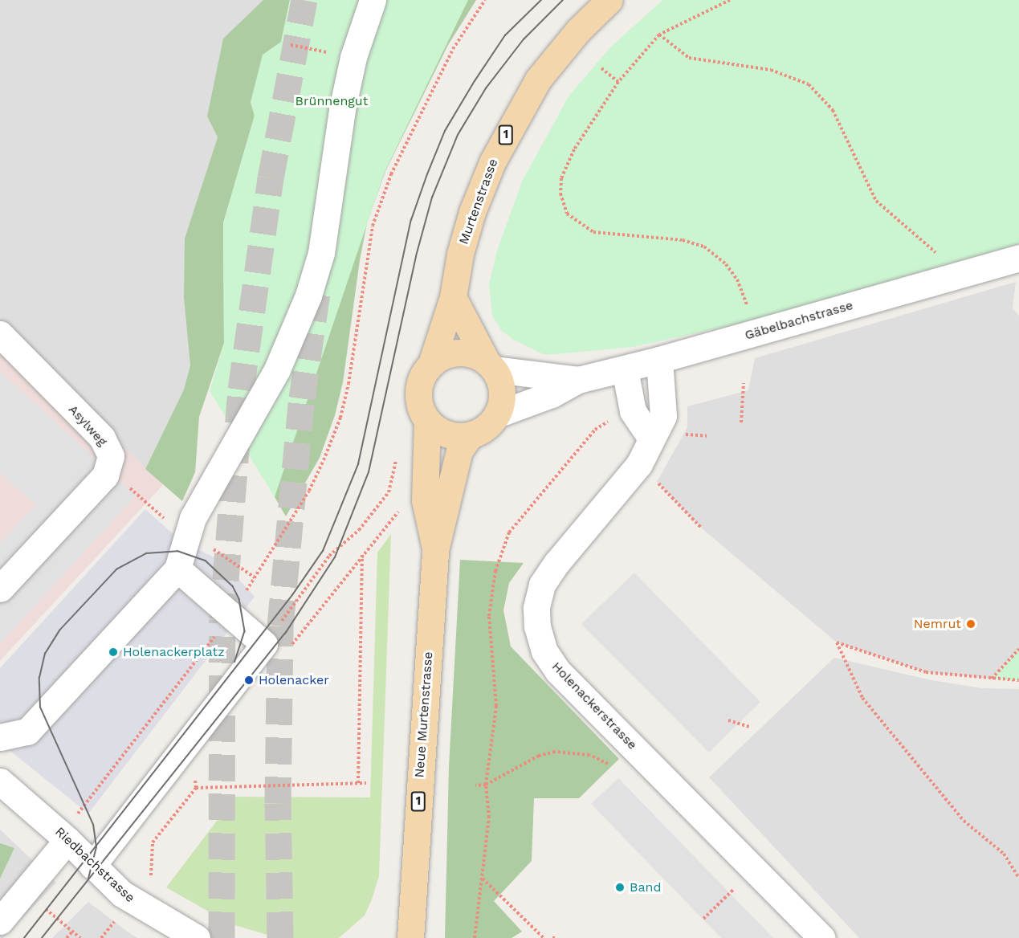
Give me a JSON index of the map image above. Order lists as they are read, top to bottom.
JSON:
{
  "streets": {
    "main road": ["1", "Murtenstrasse", "Neue Murtenstrasse"],
    "street": [
      "Gäbelbachstrasse",
      "Asylweg",
      "Holenackerstrasse",
      "Riedbachstrasse"
    ]
  },
  "crossings": [
    ["Murtenstrasse", "Gäbelbachstrasse"],
    ["Murtenstrasse", "Neue Murtenstrasse"],
    ["Gäbelbachstrasse", "Holenackerstrasse"],
    ["Gäbelbachstrasse", "Neue Murtenstrasse"]
  ],
  "parks": ["Brünnengut"],
  "places": [
    "Nemrut",
    "Holenackerplatz",
    "Holenacker",
    "Band"
  ]
}
